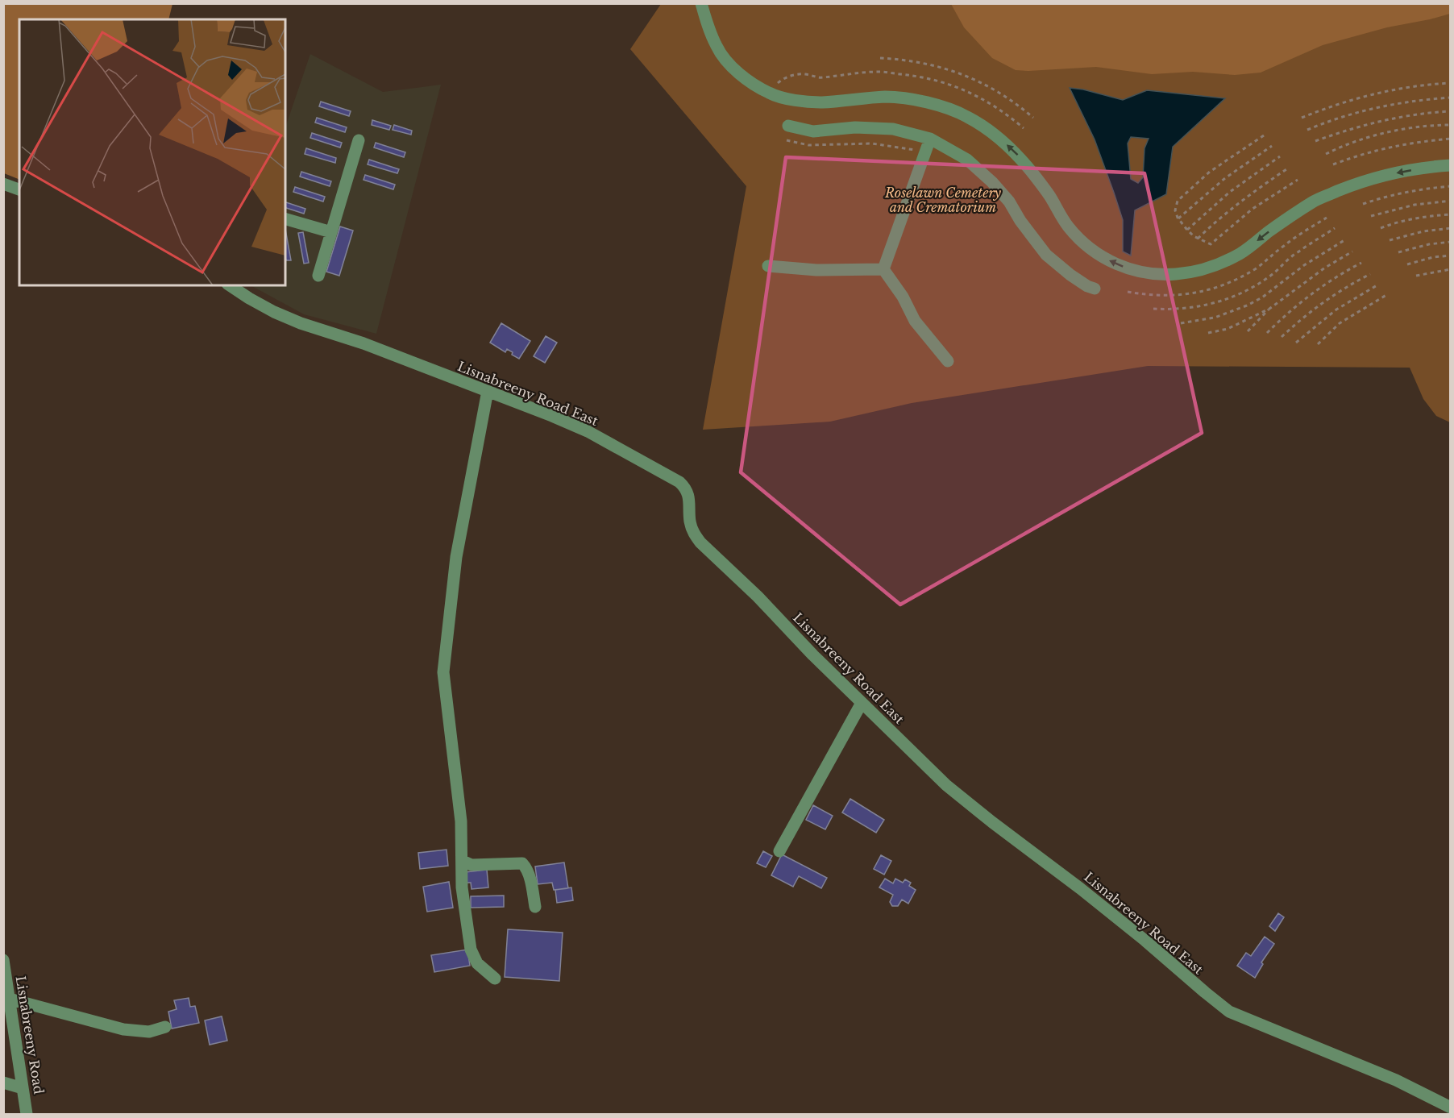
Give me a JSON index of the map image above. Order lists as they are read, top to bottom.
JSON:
{
  "streets": {
    "street": ["Lisnabreeny Road East", "Lisnabreeny Road"]
  },
  "parks": ["Roselawn Cemetery and Crematorium"]
}
